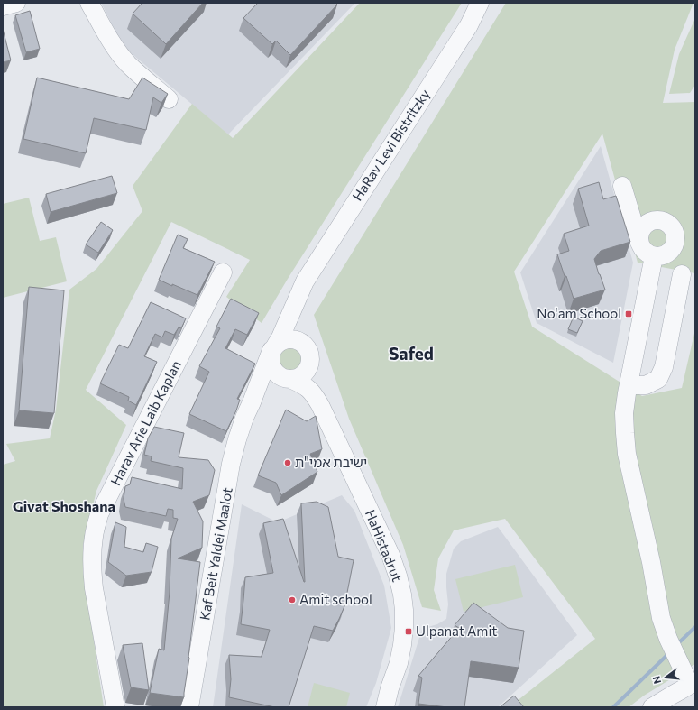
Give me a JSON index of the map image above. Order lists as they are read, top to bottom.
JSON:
{
  "streets": {
    "street": [
      "HaRav Levi Bistritzky",
      "Harav Arie Laib Kaplan",
      "HaHistadrut",
      "Kaf Beit Yaldei Maalot"
    ]
  },
  "crossings": [
    ["HaRav Levi Bistritzky", "HaHistadrut"],
    ["HaRav Levi Bistritzky", "Kaf Beit Yaldei Maalot"],
    ["HaHistadrut", "Kaf Beit Yaldei Maalot"]
  ],
  "districts": ["Safed", "Givat Shoshana"],
  "places": {
    "transit": ["No'am School", "Ulpanat Amit"],
    "other": ["ישיבת אמי\"ת", "Amit school"]
  },
  "north": "left"
}
